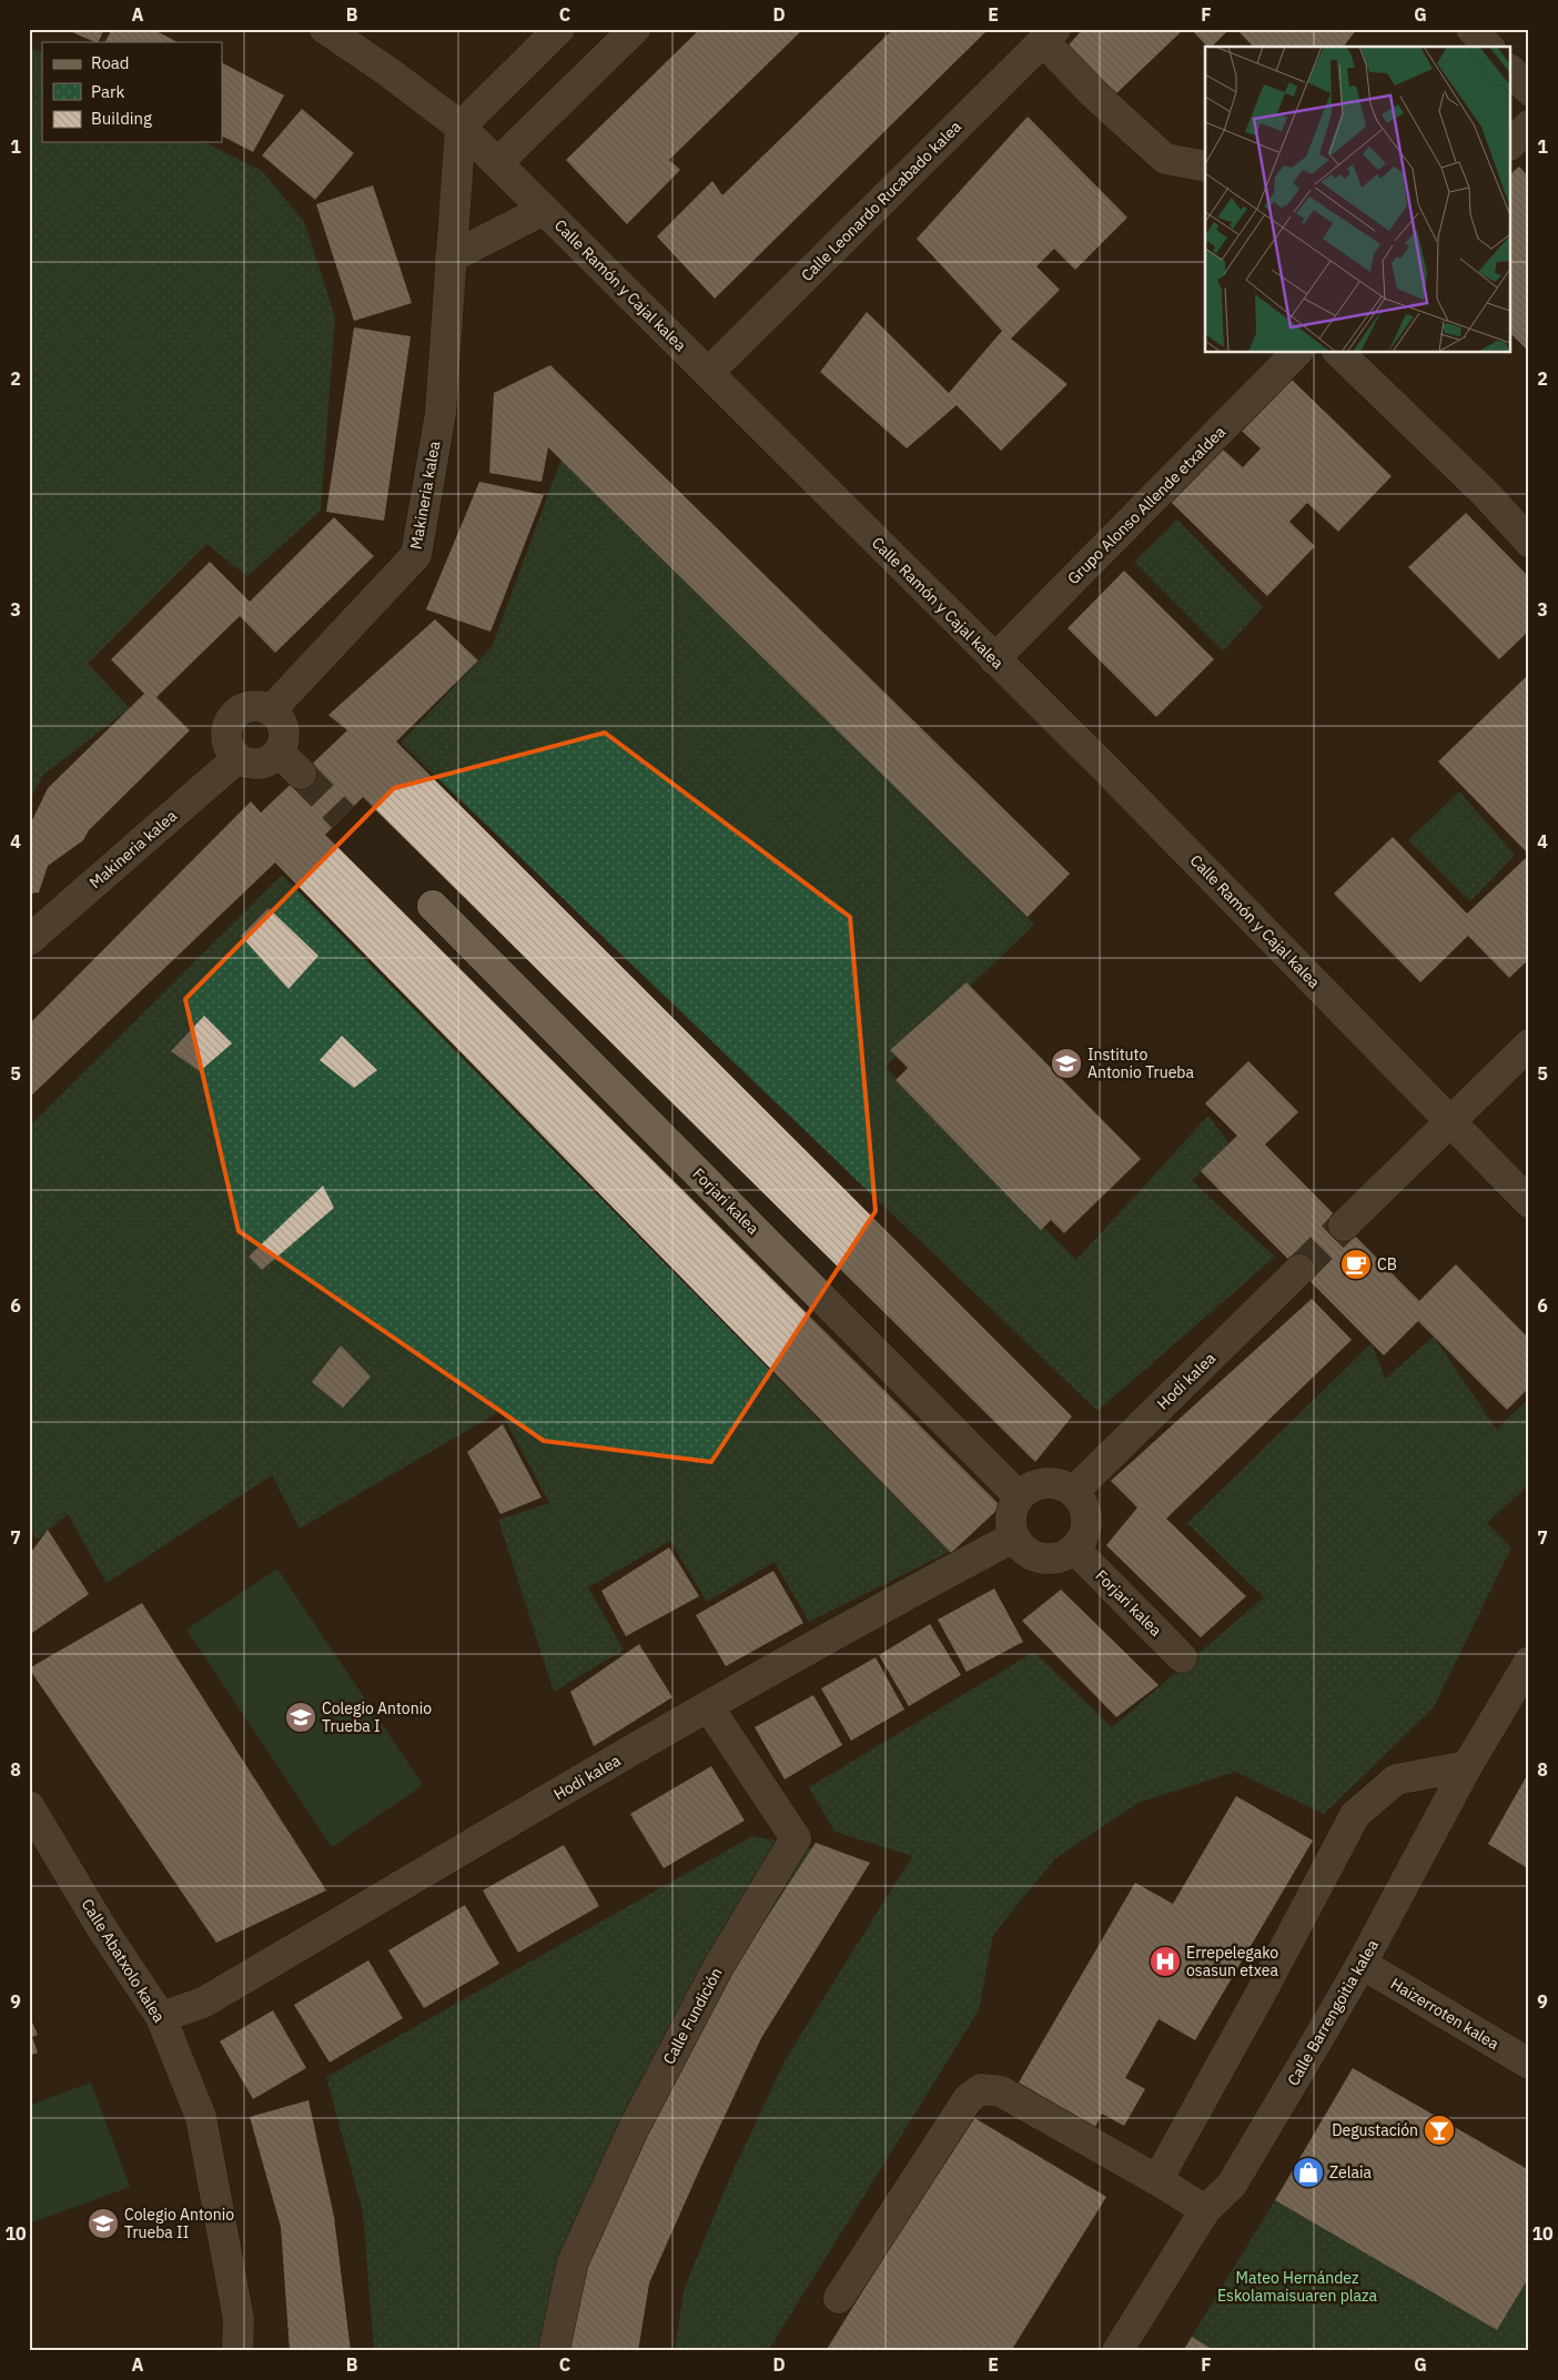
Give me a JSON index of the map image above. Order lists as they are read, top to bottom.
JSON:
{
  "streets": {
    "street": [
      "Calle Leonardo Rucabado kalea",
      "Calle Ramón y Cajal kalea",
      "Makineria kalea",
      "Grupo Alonso Allende etxaldea",
      "Forjari kalea",
      "Hodi kalea",
      "Calle Abatxolo kalea",
      "Calle Barrengoitia kalea",
      "Haizerroten kalea",
      "Calle Fundición"
    ]
  },
  "crossings": [
    ["Calle Leonardo Rucabado kalea", "Calle Ramón y Cajal kalea"],
    ["Calle Ramón y Cajal kalea", "Makineria kalea"],
    ["Calle Ramón y Cajal kalea", "Grupo Alonso Allende etxaldea"],
    ["Forjari kalea", "Hodi kalea"],
    ["Hodi kalea", "Calle Abatxolo kalea"],
    ["Hodi kalea", "Calle Fundición"],
    ["Calle Barrengoitia kalea", "Haizerroten kalea"]
  ],
  "parks": ["Mateo Hernández Eskolamaisuaren plaza"],
  "places": {
    "school or university": ["Instituto Antonio Trueba", "Colegio Antonio Trueba I", "Colegio Antonio Trueba II"],
    "cafe": ["CB"],
    "hospital": ["Errepelegako osasun etxea"],
    "bar": ["Degustación"],
    "shop": ["Zelaia"]
  },
  "legend": ["Road", "Park", "Building"],
  "grid": {
    "columns": [
      "A",
      "B",
      "C",
      "D",
      "E",
      "F",
      "G"
    ],
    "rows": [
      "1",
      "2",
      "3",
      "4",
      "5",
      "6",
      "7",
      "8",
      "9",
      "10"
    ]
  }
}
